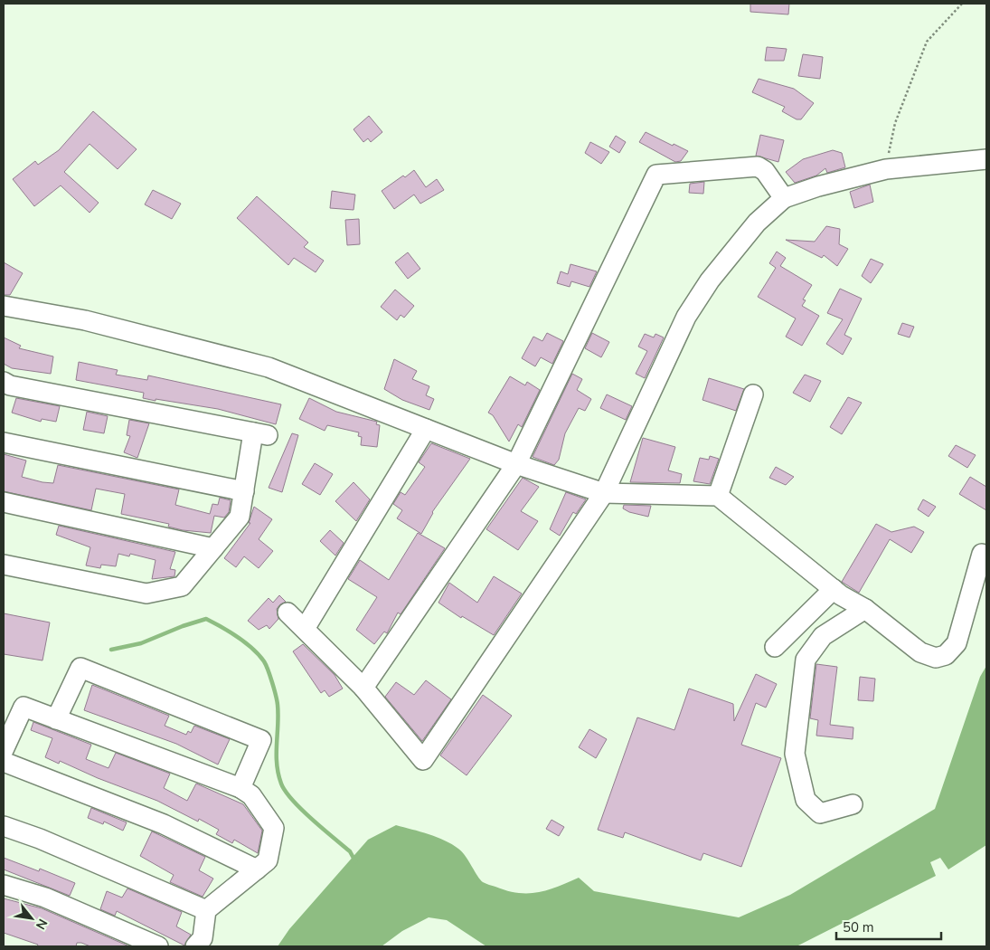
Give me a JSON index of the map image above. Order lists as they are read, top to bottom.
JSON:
{
  "scale_bar": "50 m",
  "north": "bottom right"
}
